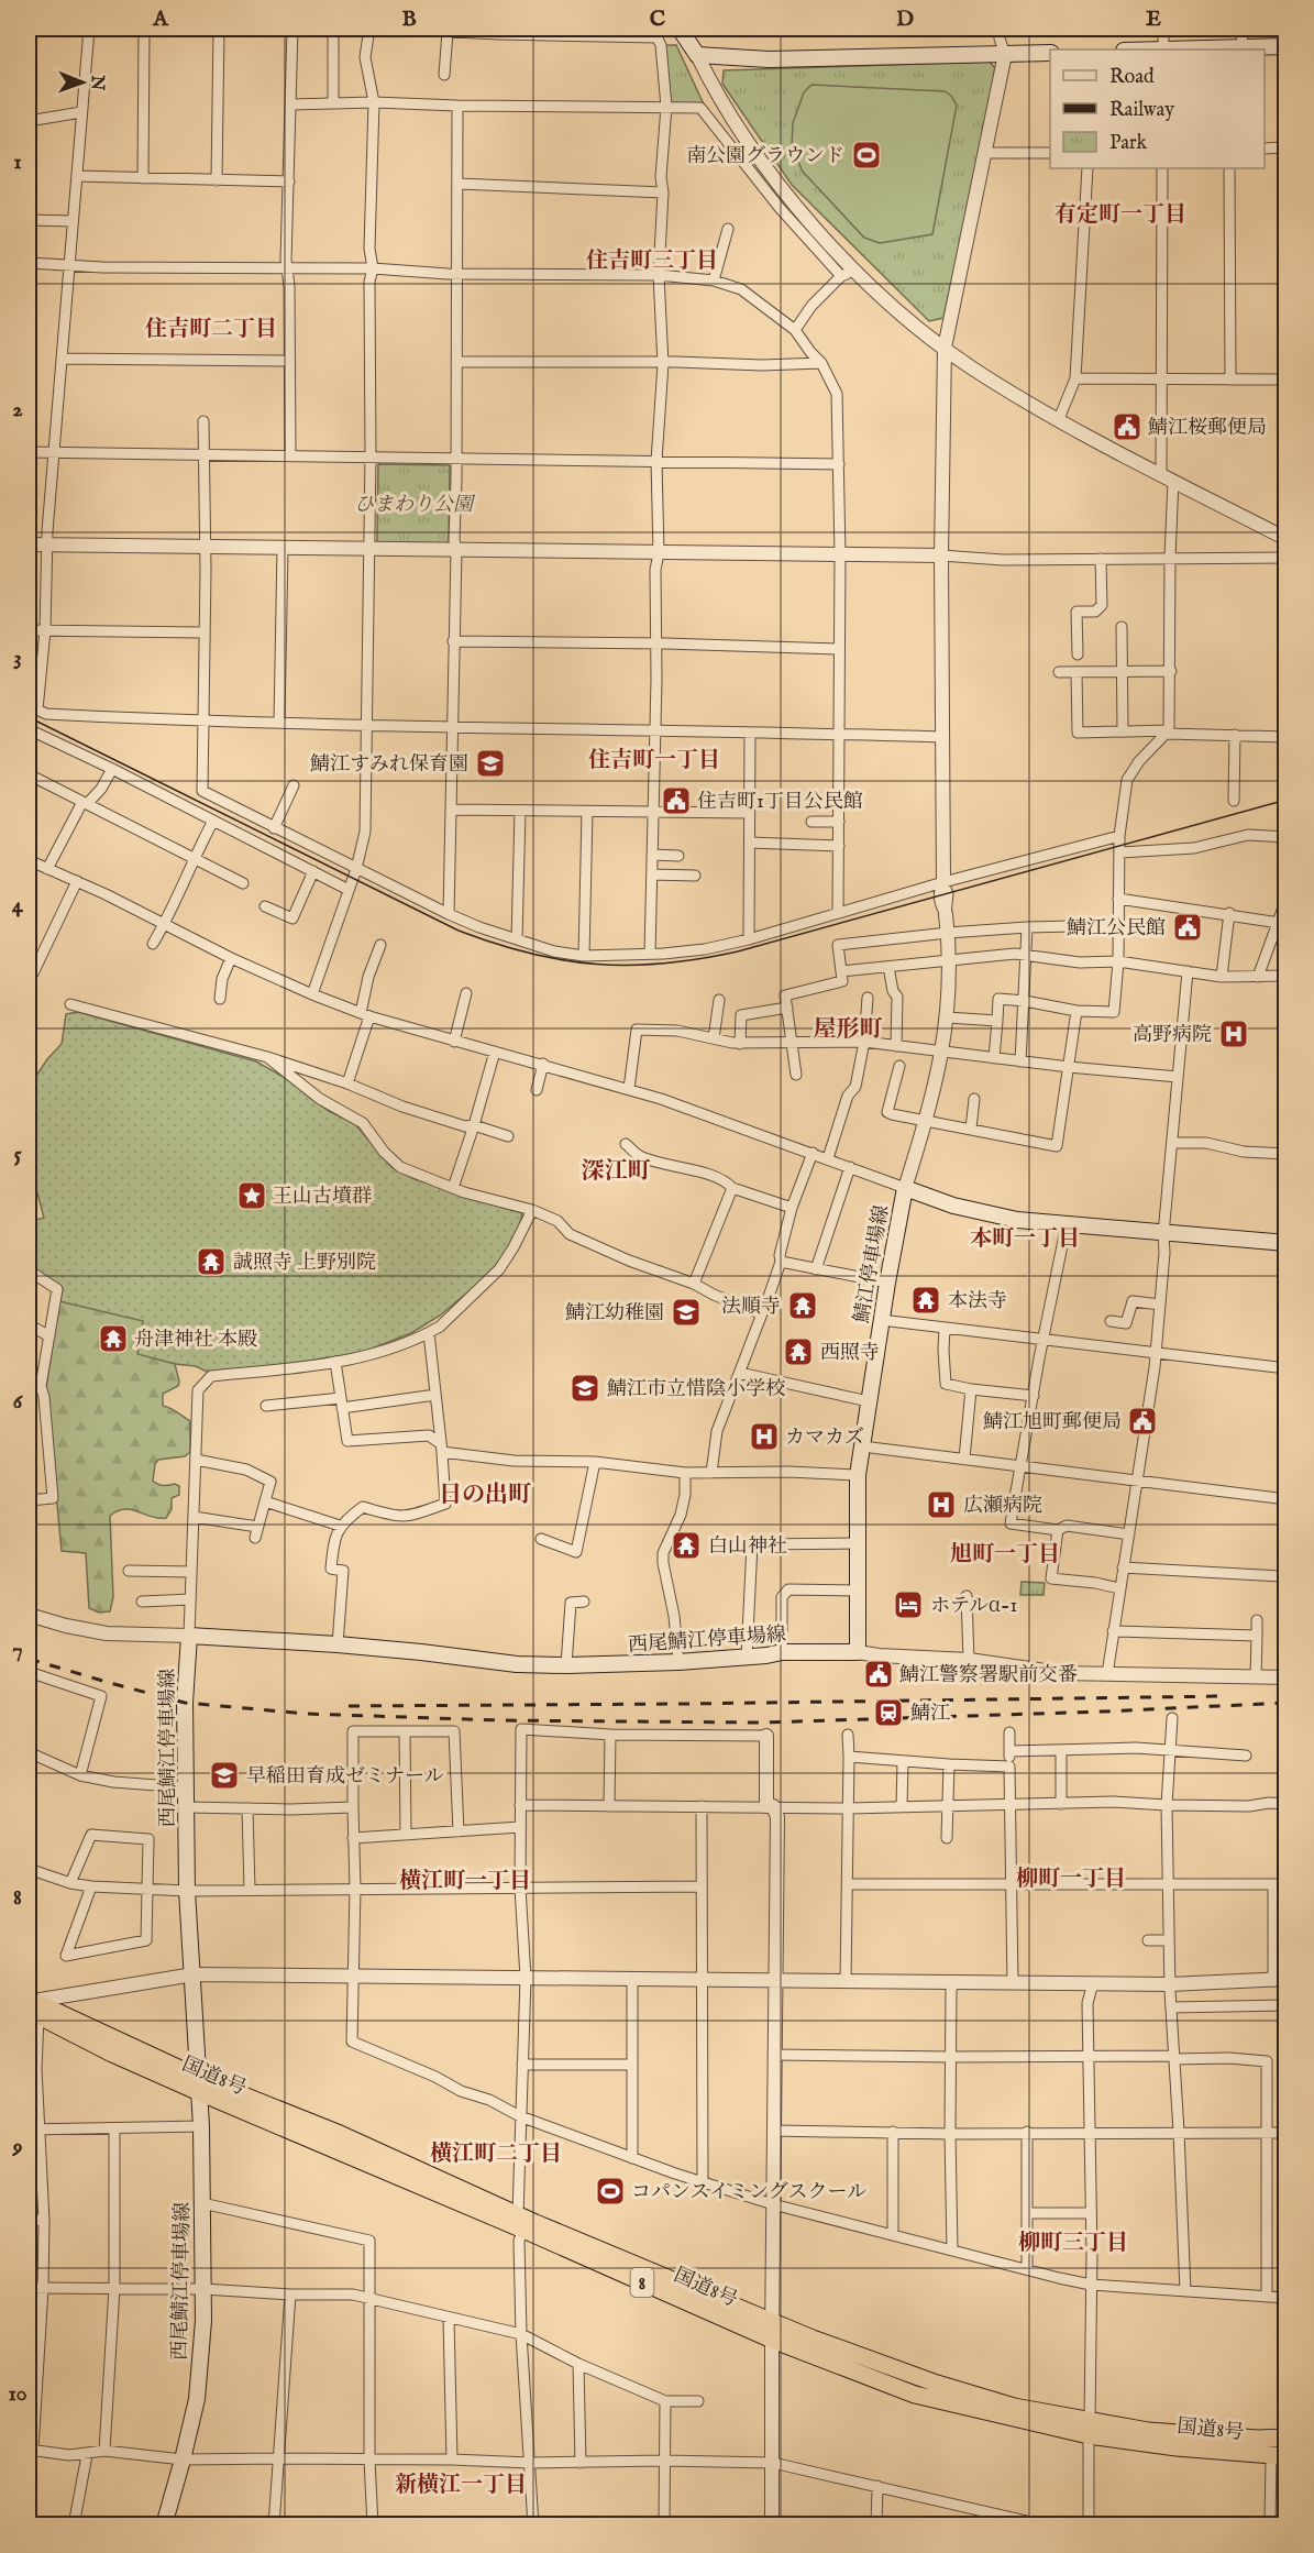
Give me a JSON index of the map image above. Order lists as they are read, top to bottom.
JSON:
{
  "streets": {
    "highway": ["国道8号", "8"],
    "main road": ["鯖江停車場線", "西尾鯖江停車場線"]
  },
  "crossings": [
    ["鯖江停車場線", "西尾鯖江停車場線"],
    ["西尾鯖江停車場線", "国道8号"]
  ],
  "districts": [
    "有定町一丁目",
    "住吉町三丁目",
    "住吉町二丁目",
    "住吉町一丁目",
    "屋形町",
    "深江町",
    "本町一丁目",
    "日の出町",
    "旭町一丁目",
    "柳町一丁目",
    "横江町一丁目",
    "横江町二丁目",
    "柳町三丁目",
    "新横江一丁目"
  ],
  "parks": ["ひまわり公園"],
  "places": {
    "sports": ["南公園グラウンド", "コパンスイミングスクール"],
    "public building": [
      "鯖江桜郵便局",
      "住吉町1丁目公民館",
      "鯖江公民館",
      "鯖江旭町郵便局",
      "鯖江警察署駅前交番"
    ],
    "school or university": [
      "鯖江すみれ保育園",
      "鯖江幼稚園",
      "鯖江市立惜陰小学校",
      "早稲田育成ゼミナール"
    ],
    "hospital": ["高野病院", "カマカズ", "広瀬病院"],
    "place": ["王山古墳群"],
    "temple": [
      "誠照寺 上野別院",
      "本法寺",
      "法順寺",
      "舟津神社 本殿",
      "西照寺",
      "白山神社"
    ],
    "hotel": ["ホテルα-1"],
    "station": ["鯖江"]
  },
  "legend": ["Road", "Railway", "Park"],
  "north": "right",
  "grid": {
    "columns": [
      "A",
      "B",
      "C",
      "D",
      "E"
    ],
    "rows": [
      "1",
      "2",
      "3",
      "4",
      "5",
      "6",
      "7",
      "8",
      "9",
      "10"
    ]
  }
}
